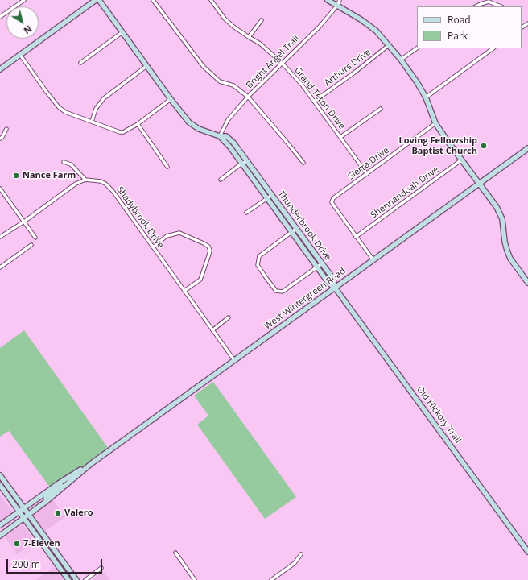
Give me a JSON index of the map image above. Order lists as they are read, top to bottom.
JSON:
{
  "streets": {
    "street": [
      "Bright Angel Trail",
      "Arthurs Drive",
      "Grand Teton Drive",
      "Sierra Drive",
      "Shennandoah Drive",
      "Shadybrook Drive",
      "Thunderbrook Drive",
      "West Wintergreen Road",
      "Old Hickory Trail"
    ]
  },
  "crossings": [
    ["Bright Angel Trail", "Grand Teton Drive"],
    ["Bright Angel Trail", "Thunderbrook Drive"],
    ["Arthurs Drive", "Grand Teton Drive"],
    ["Grand Teton Drive", "Sierra Drive"],
    ["Sierra Drive", "Shennandoah Drive"],
    ["Shadybrook Drive", "West Wintergreen Road"],
    ["Thunderbrook Drive", "West Wintergreen Road"],
    ["Thunderbrook Drive", "Old Hickory Trail"],
    ["West Wintergreen Road", "Old Hickory Trail"]
  ],
  "places": [
    "Loving Fellowship Baptist Church",
    "Nance Farm",
    "Valero",
    "7-Eleven"
  ],
  "legend": ["Road", "Park"],
  "scale_bar": "200 m",
  "north": "bottom right"
}
